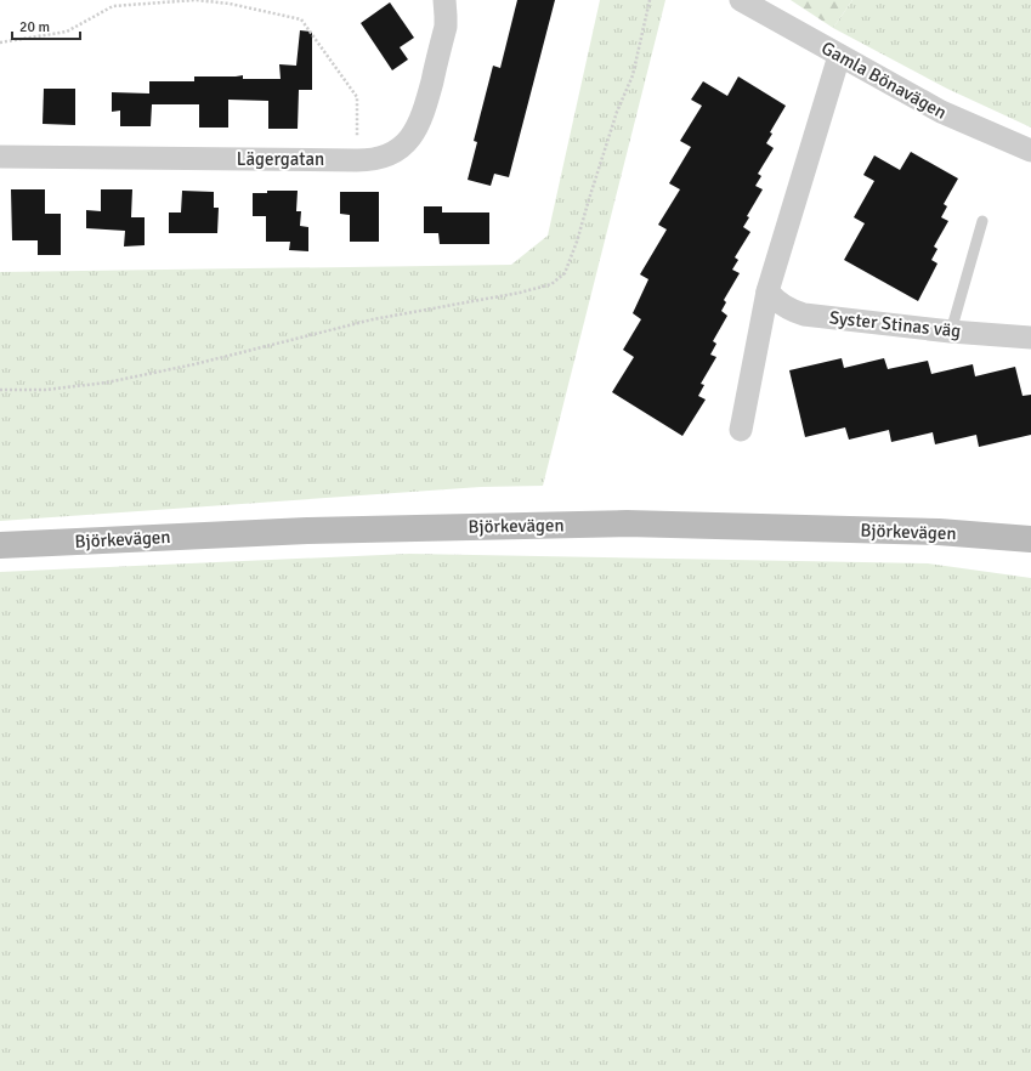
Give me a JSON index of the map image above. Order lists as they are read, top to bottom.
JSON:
{
  "streets": {
    "main road": ["Björkevägen"],
    "street": ["Gamla Bönavägen", "Lägergatan", "Syster Stinas väg"]
  },
  "scale_bar": "20 m"
}
